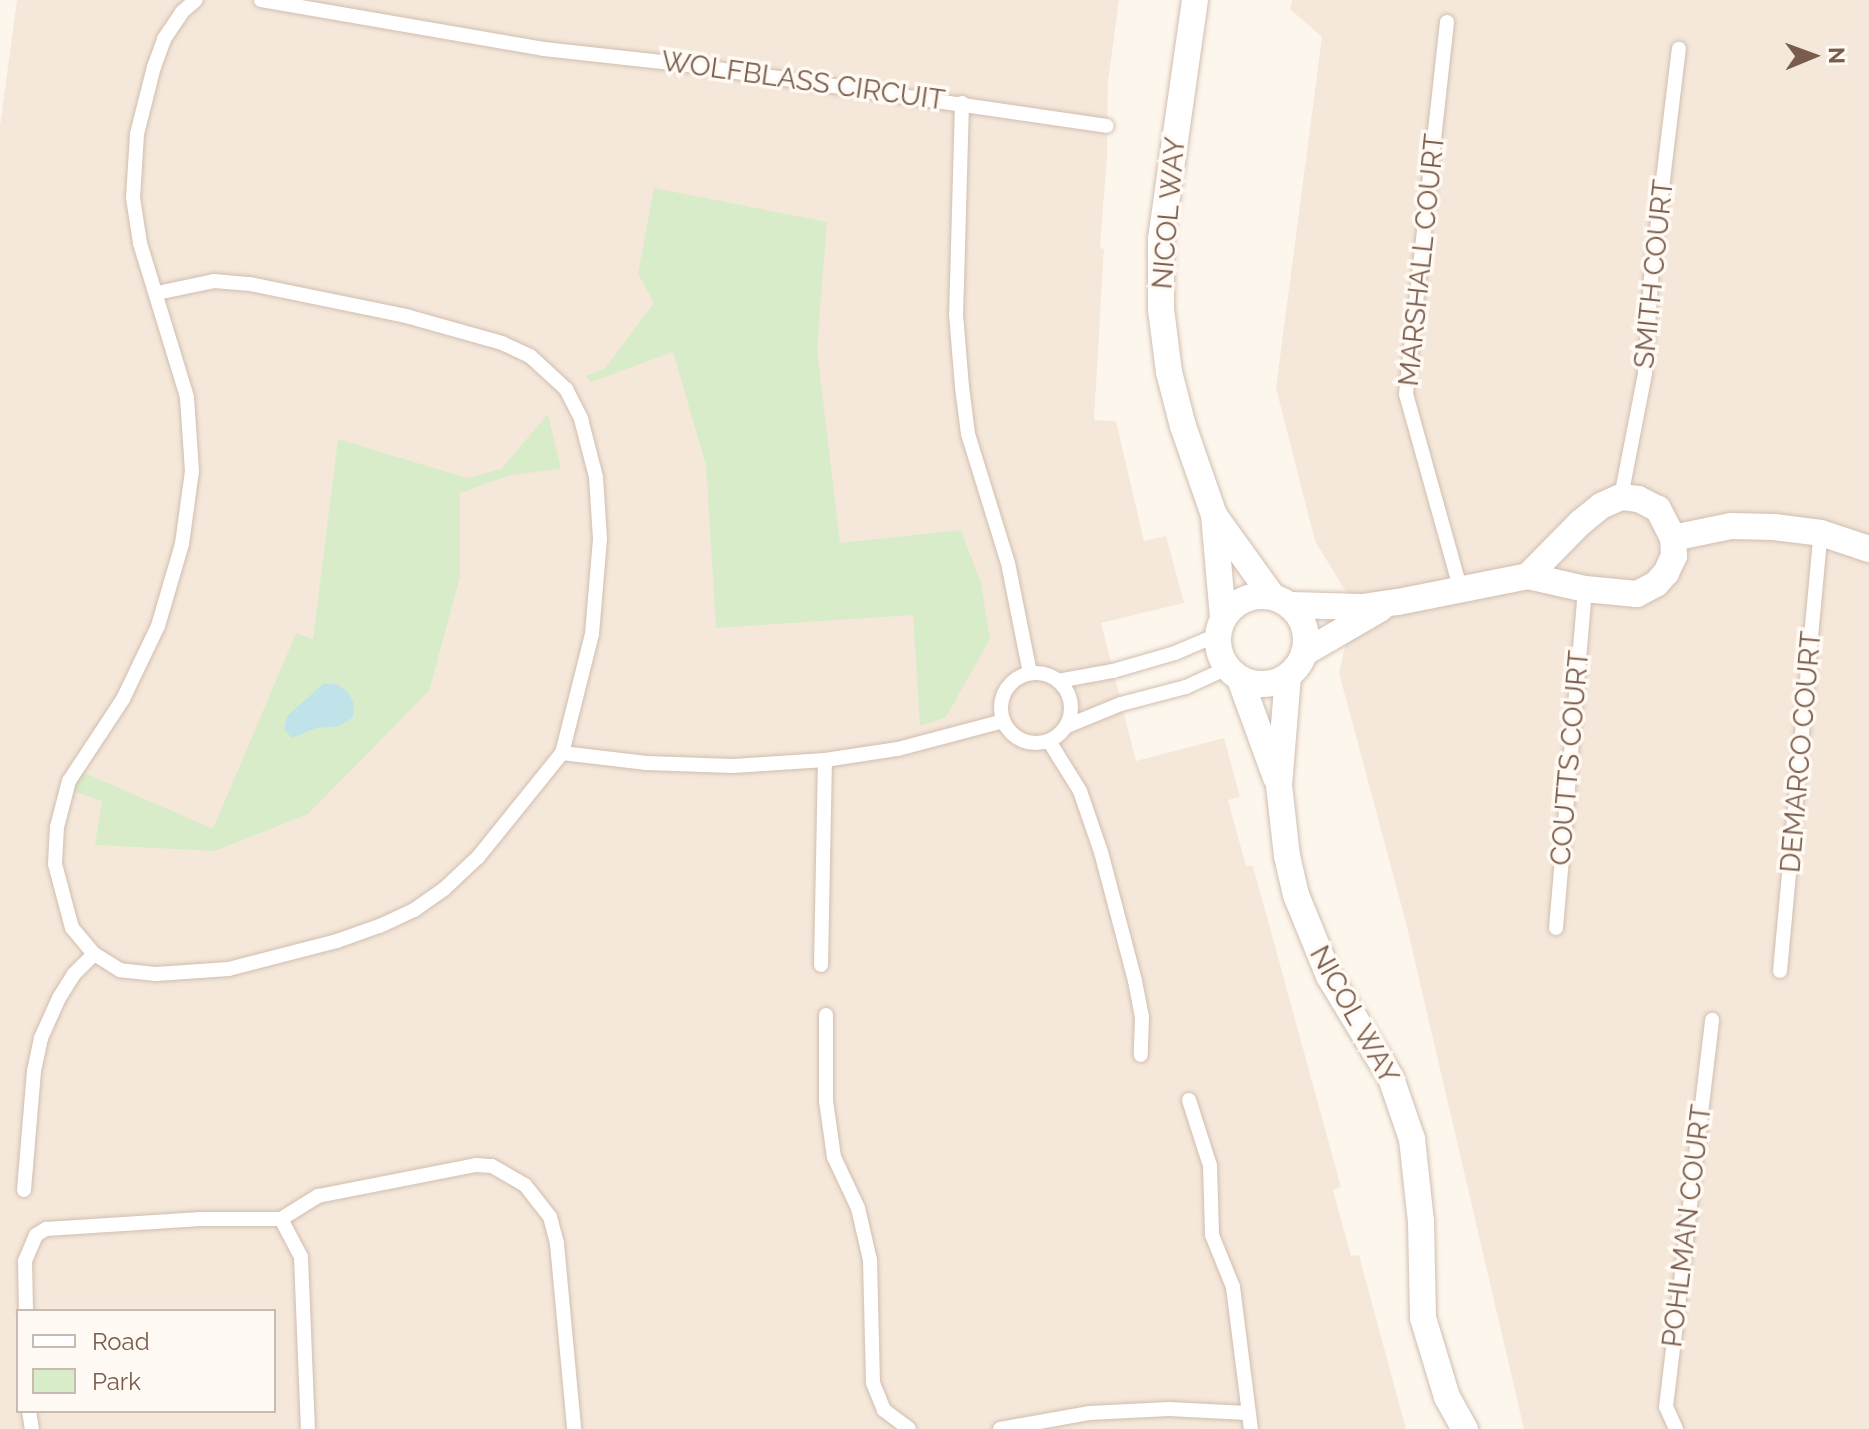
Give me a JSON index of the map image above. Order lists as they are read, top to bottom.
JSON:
{
  "streets": {
    "street": ["NICOL WAY"],
    "lane": [
      "WOLFBLASS CIRCUIT",
      "MARSHALL COURT",
      "SMITH COURT",
      "DEMARCO COURT",
      "COUTTS COURT",
      "POHLMAN COURT"
    ]
  },
  "legend": ["Road", "Park"],
  "north": "right"
}
